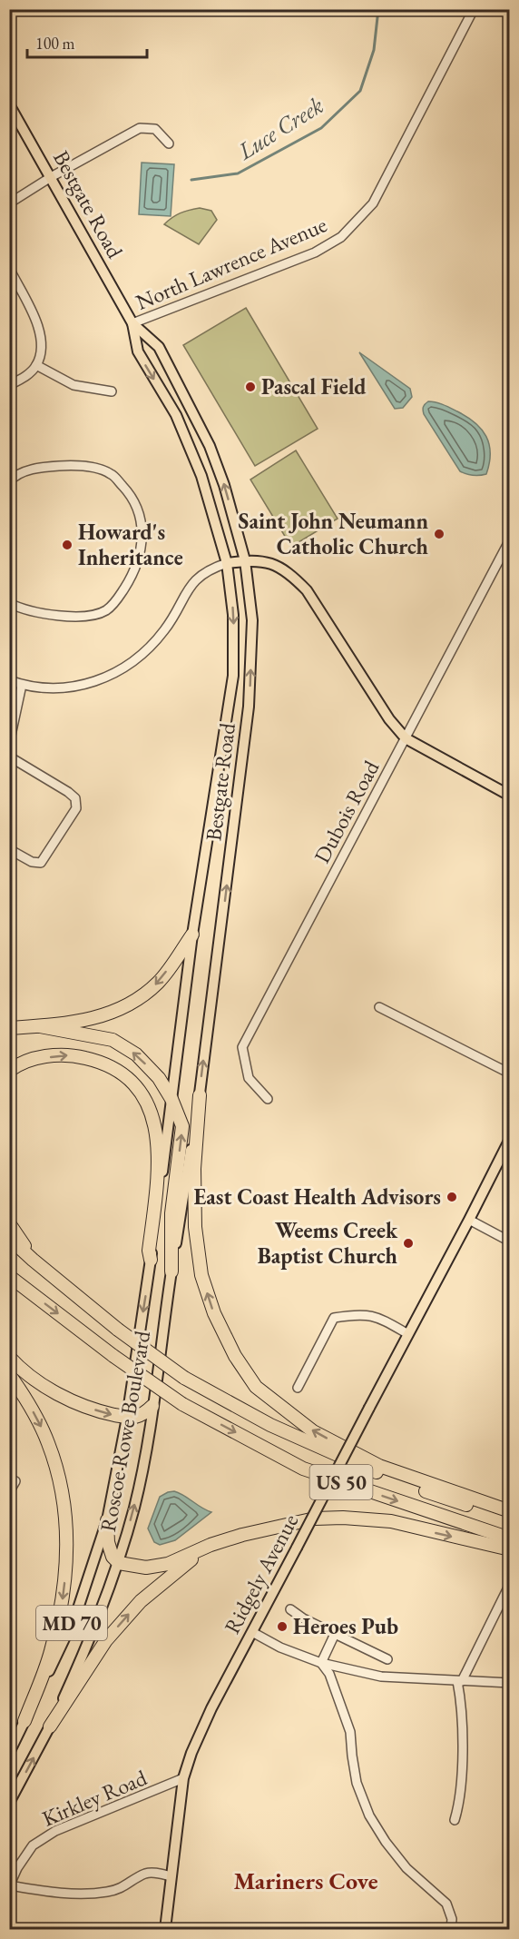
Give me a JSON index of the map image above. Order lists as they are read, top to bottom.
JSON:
{
  "streets": {
    "highway": ["US 50"],
    "main road": [
      "Bestgate Road",
      "Roscoe Rowe Boulevard",
      "Ridgely Avenue",
      "MD 70"
    ],
    "street": ["North Lawrence Avenue", "Dubois Road", "Kirkley Road"]
  },
  "crossings": [
    ["Bestgate Road", "North Lawrence Avenue"],
    ["Bestgate Road", "Roscoe Rowe Boulevard"],
    ["Ridgely Avenue", "Kirkley Road"]
  ],
  "districts": ["Mariners Cove"],
  "water": ["Luce Creek"],
  "places": [
    "Pascal Field",
    "Saint John Neumann Catholic Church",
    "Howard's Inheritance",
    "East Coast Health Advisors",
    "Weems Creek Baptist Church",
    "Heroes Pub"
  ],
  "scale_bar": "100 m"
}
